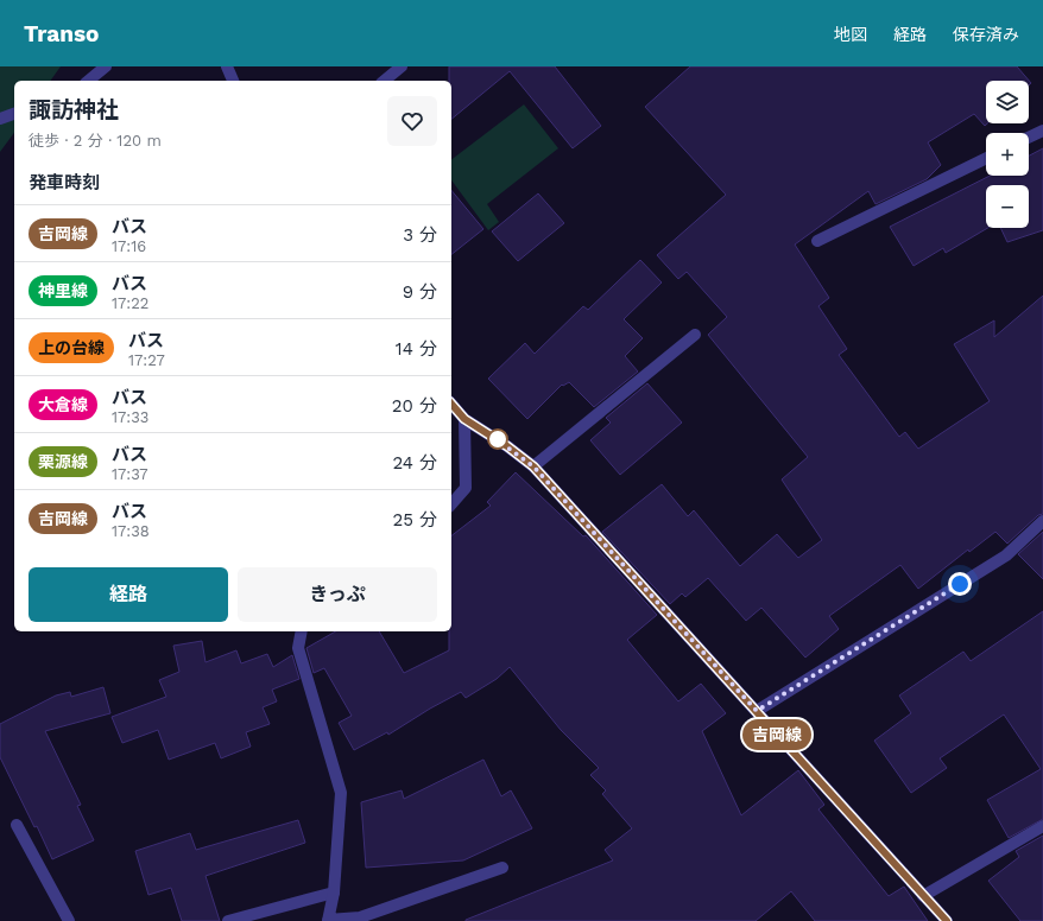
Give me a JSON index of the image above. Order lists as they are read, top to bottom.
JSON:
{
  "lines": ["bus line 吉岡線"],
  "page": {
    "header": "Transo",
    "nav": ["地図", "経路", "保存済み"],
    "on_map": "吉岡線",
    "map_buttons": ["+", "−"],
    "heading": [
      ["諏訪神社", "徒歩 · 2 分 · 120 m"],
      "発車時刻"
    ],
    "list": [
      {
        "mark": "吉岡線",
        "name": "バス",
        "note": "17:16",
        "value": "3 分"
      },
      {
        "mark": "神里線",
        "name": "バス",
        "note": "17:22",
        "value": "9 分"
      },
      {
        "mark": "上の台線",
        "name": "バス",
        "note": "17:27",
        "value": "14 分"
      },
      {
        "mark": "大倉線",
        "name": "バス",
        "note": "17:33",
        "value": "20 分"
      },
      {
        "mark": "栗源線",
        "name": "バス",
        "note": "17:37",
        "value": "24 分"
      },
      {
        "mark": "吉岡線",
        "name": "バス",
        "note": "17:38",
        "value": "25 分"
      }
    ],
    "buttons": ["経路", "きっぷ"]
  }
}
